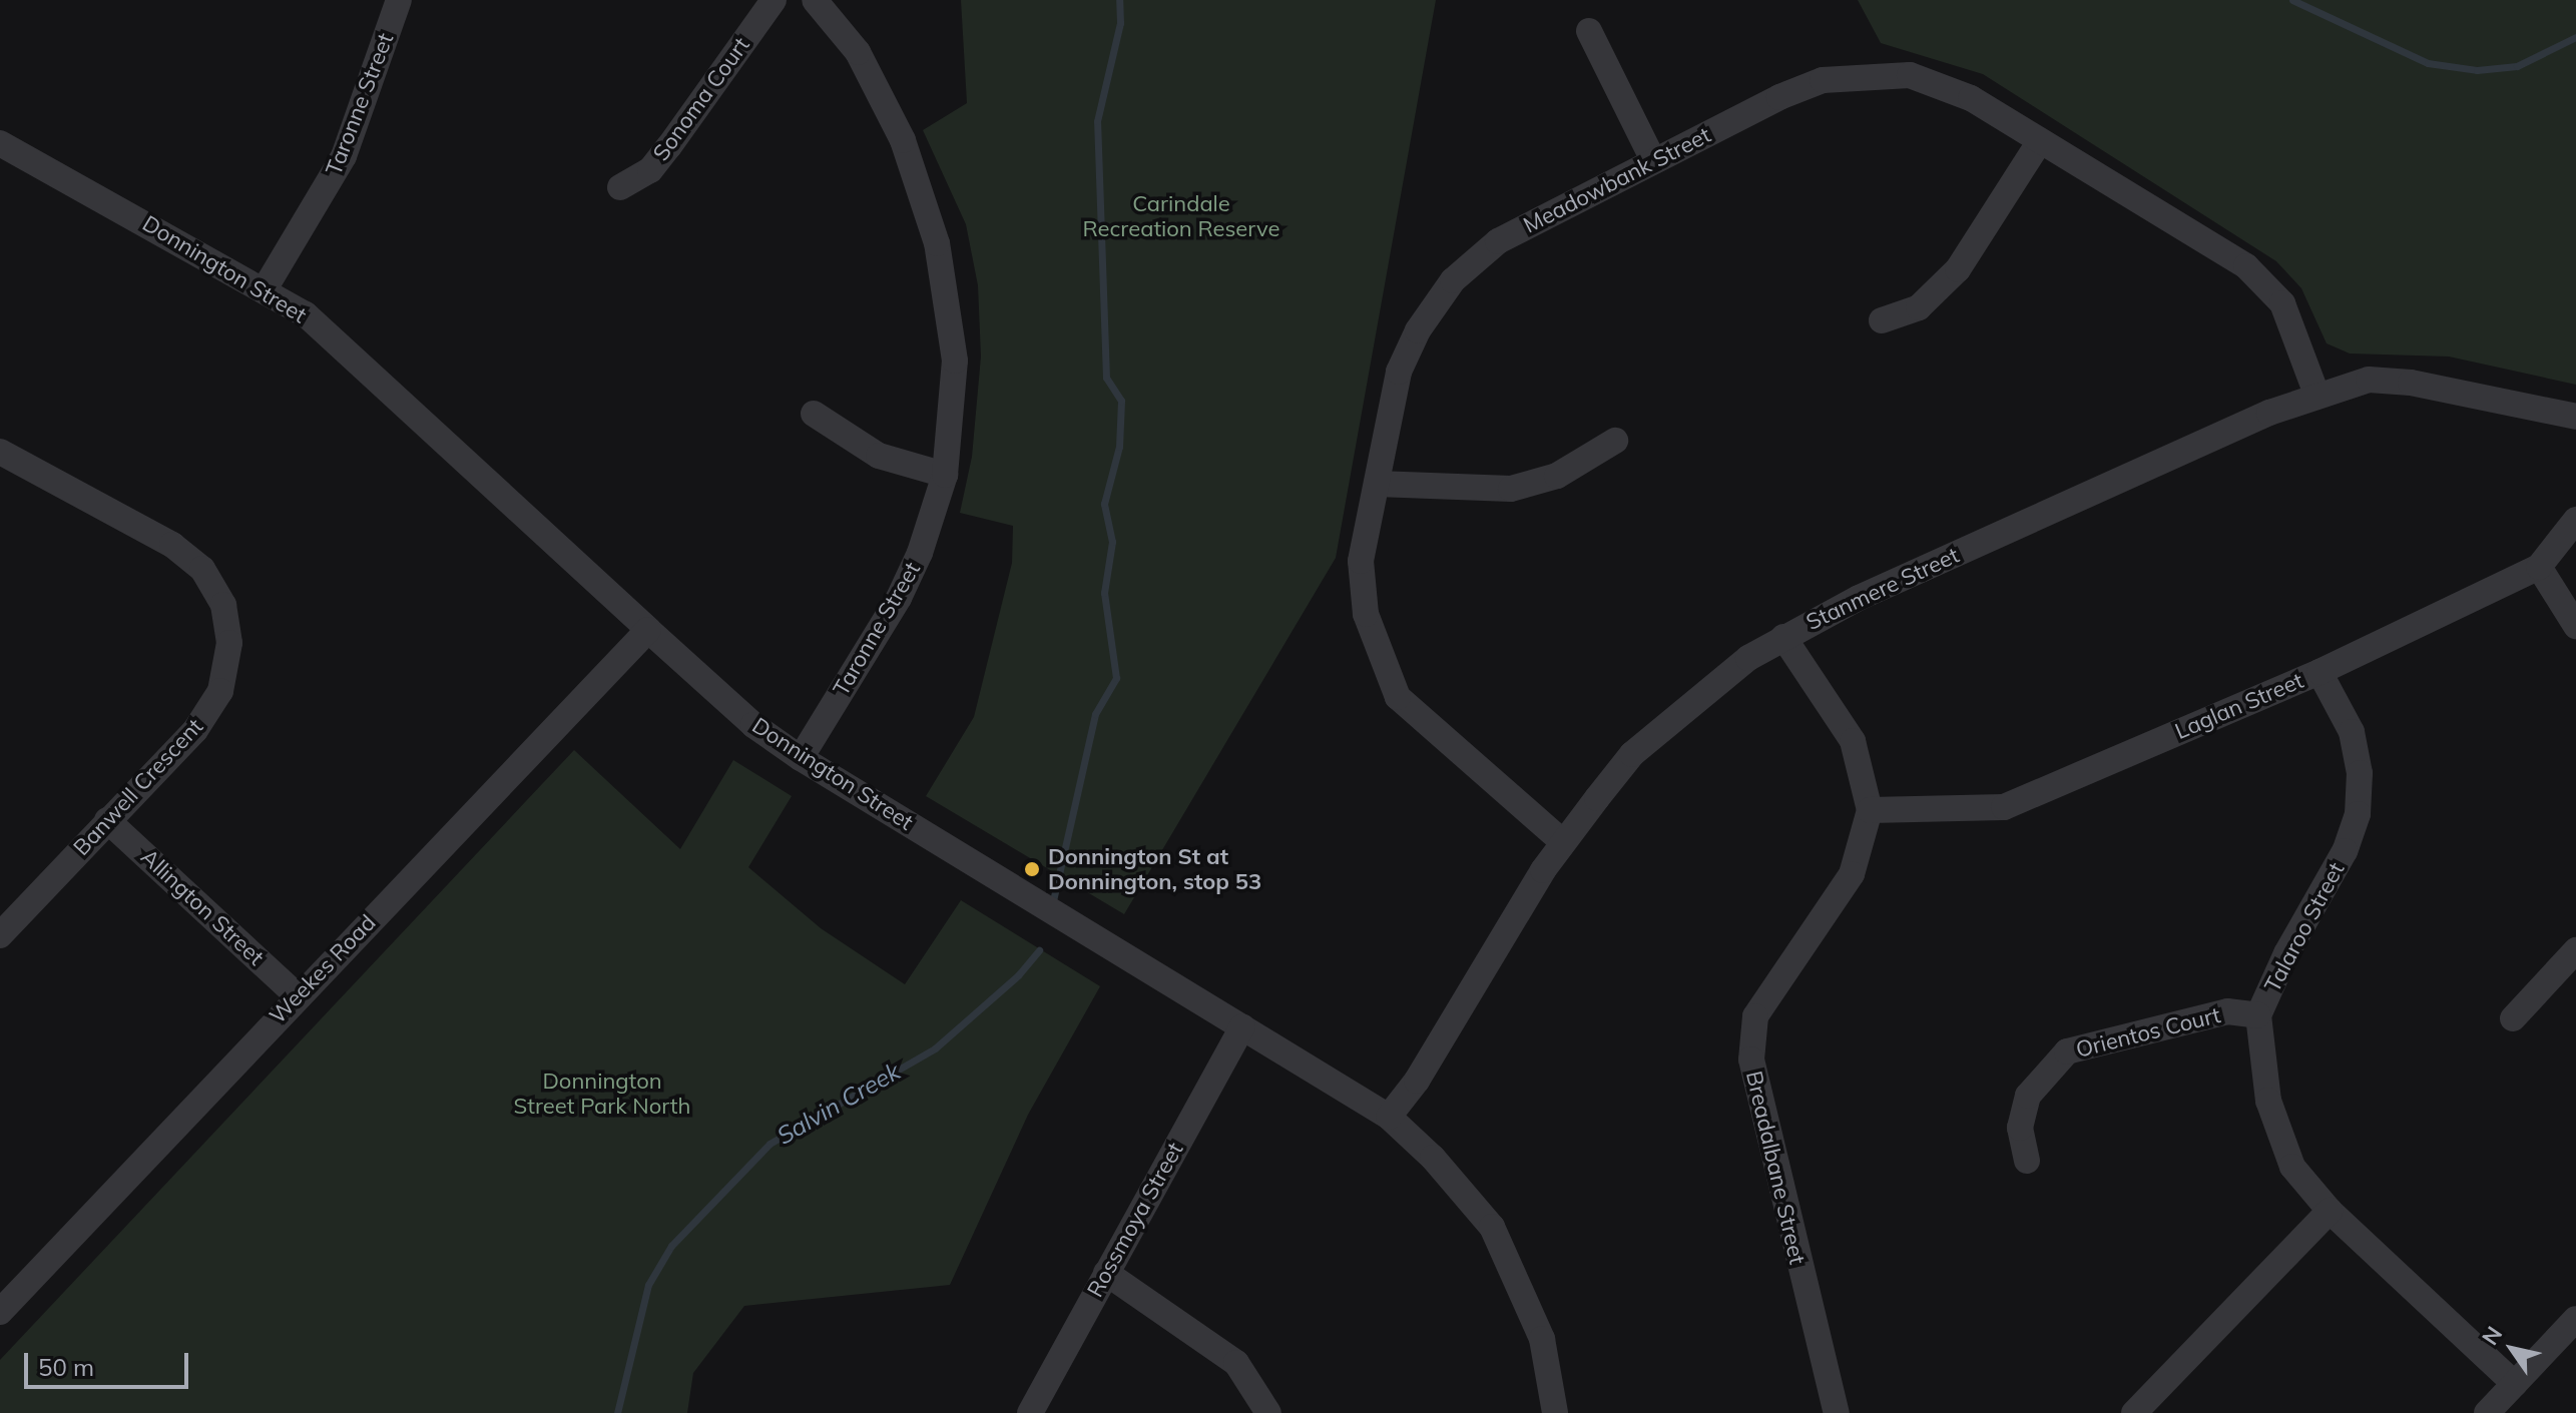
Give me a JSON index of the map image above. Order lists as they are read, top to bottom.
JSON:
{
  "streets": {
    "street": [
      "Sonoma Court",
      "Taronne Street",
      "Meadowbank Street",
      "Donnington Street",
      "Stanmere Street",
      "Laglan Street",
      "Banwell Crescent",
      "Allington Street",
      "Talaroo Street",
      "Weekes Road",
      "Orientos Court",
      "Breadalbane Street",
      "Rossmoya Street"
    ]
  },
  "crossings": [
    ["Taronne Street", "Donnington Street"],
    ["Meadowbank Street", "Stanmere Street"],
    ["Donnington Street", "Stanmere Street"],
    ["Donnington Street", "Weekes Road"],
    ["Donnington Street", "Rossmoya Street"],
    ["Stanmere Street", "Breadalbane Street"],
    ["Laglan Street", "Talaroo Street"],
    ["Laglan Street", "Breadalbane Street"],
    ["Banwell Crescent", "Allington Street"],
    ["Allington Street", "Weekes Road"],
    ["Talaroo Street", "Orientos Court"]
  ],
  "water": ["Salvin Creek"],
  "parks": ["Carindale Recreation Reserve", "Donnington Street Park North"],
  "places": ["Donnington St at Donnington, stop 53"],
  "scale_bar": "50 m",
  "north": "top left"
}
